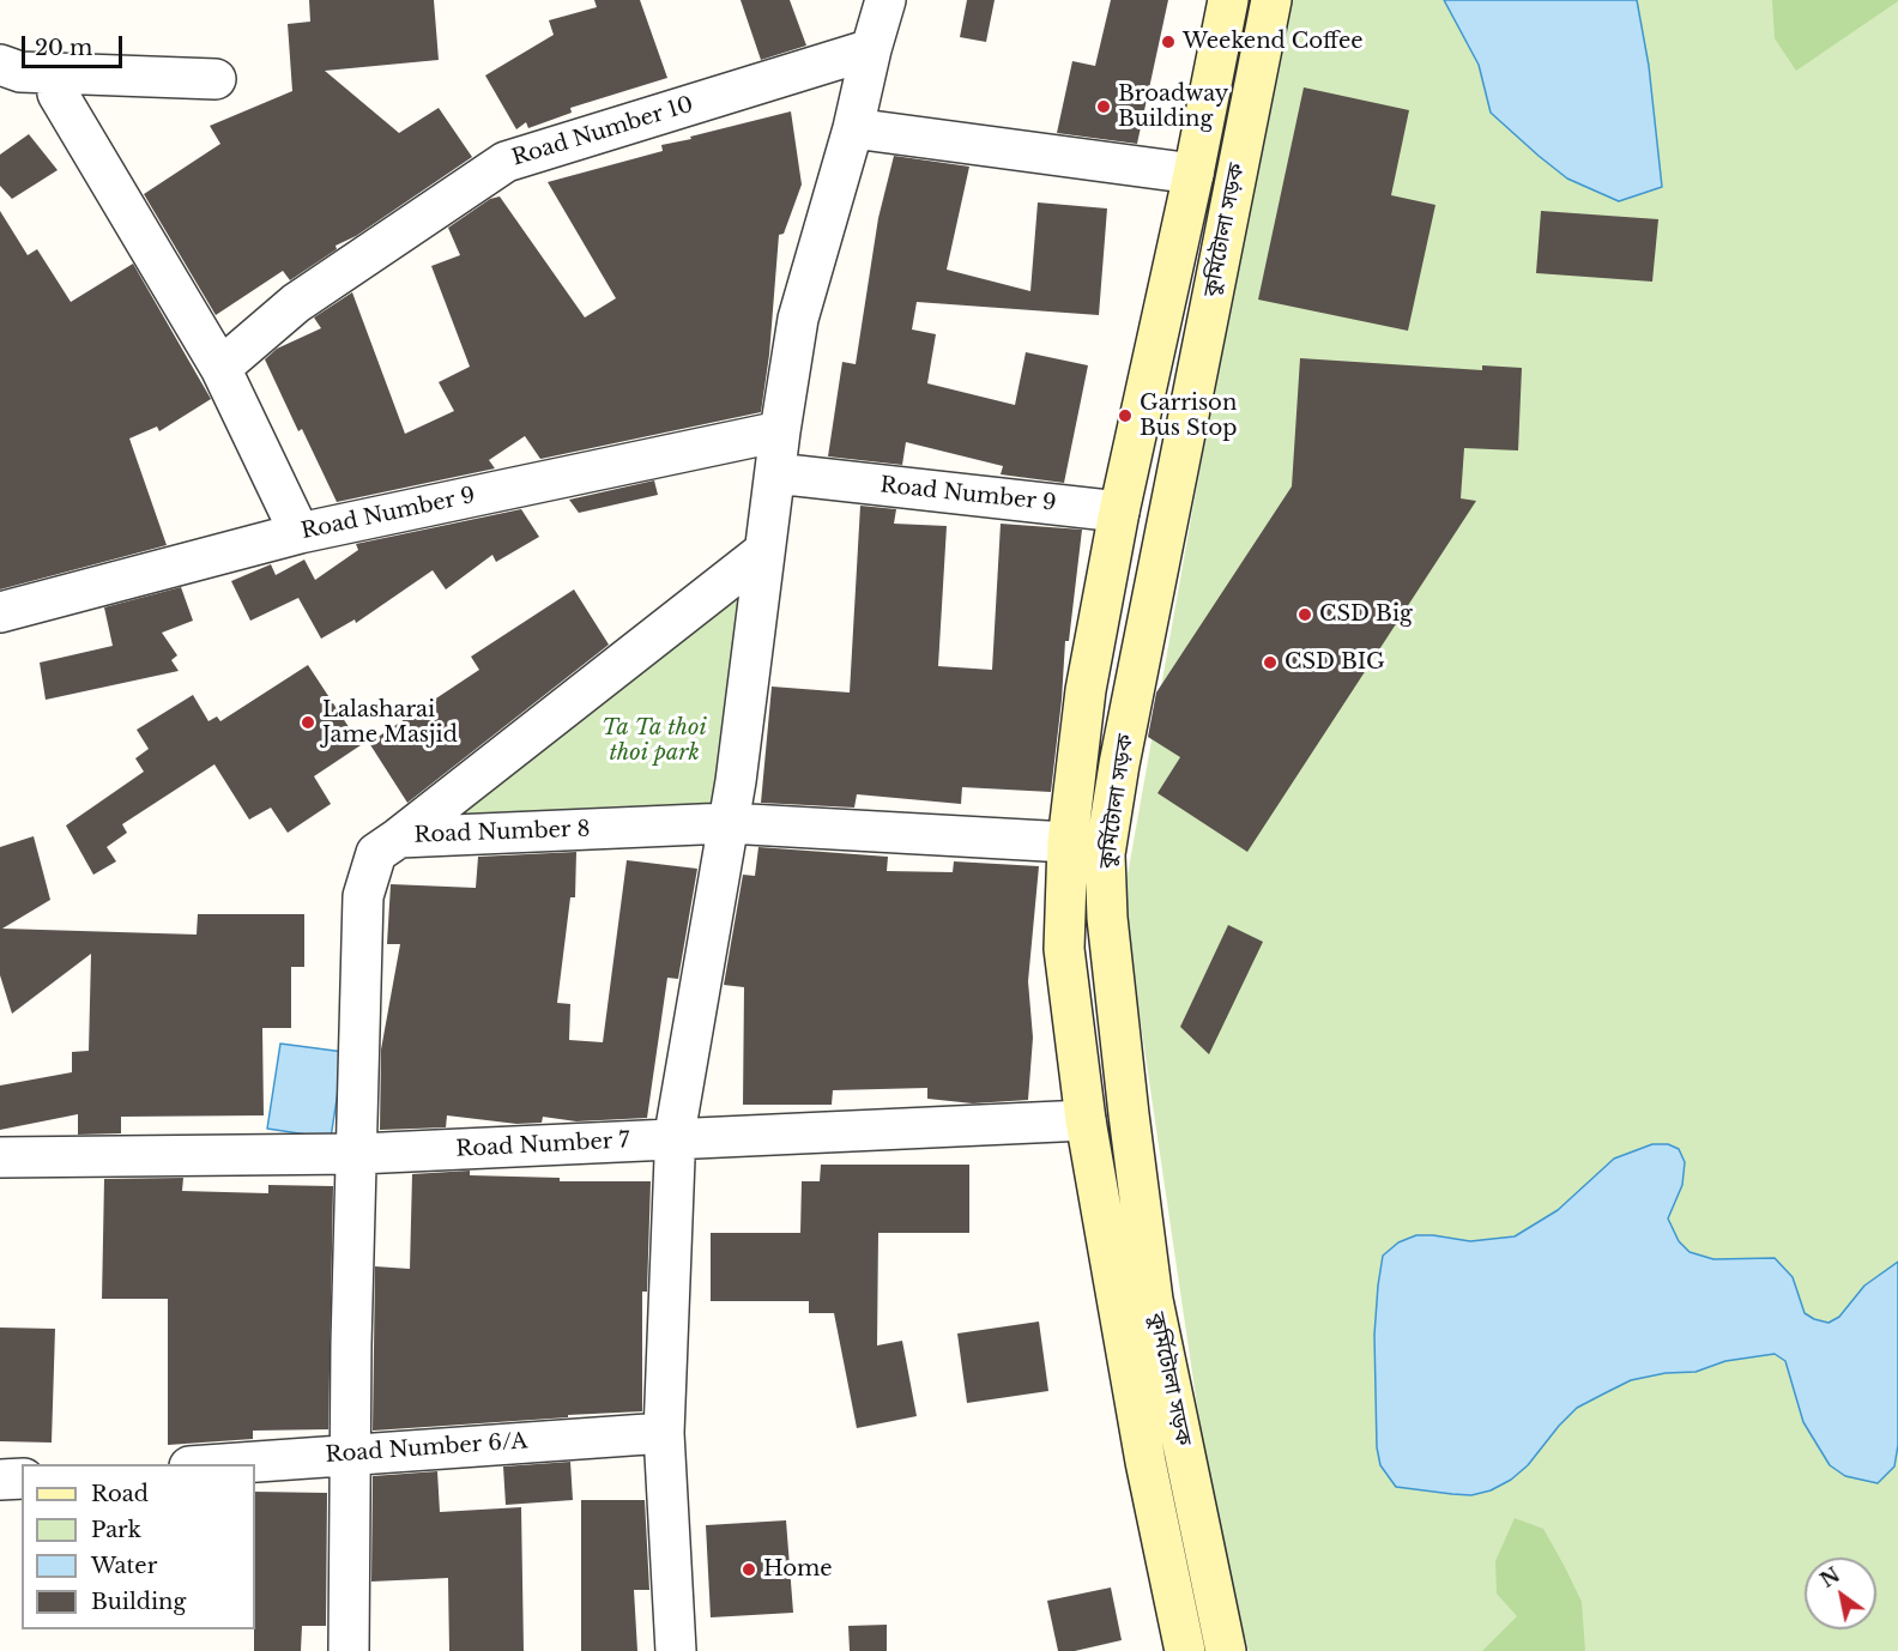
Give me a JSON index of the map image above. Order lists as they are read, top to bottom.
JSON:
{
  "streets": {
    "main road": ["কুর্মিটোলা সড়ক"],
    "street": [
      "Road Number 10",
      "Road Number 9",
      "Road Number 8",
      "Road Number 7",
      "Road Number 6/A"
    ]
  },
  "crossings": [
    ["কুর্মিটোলা সড়ক", "Road Number 9"],
    ["কুর্মিটোলা সড়ক", "Road Number 8"],
    ["কুর্মিটোলা সড়ক", "Road Number 7"]
  ],
  "parks": ["Ta Ta thoi thoi park"],
  "places": [
    "Weekend Coffee",
    "Broadway Building",
    "Garrison Bus Stop",
    "CSD Big",
    "CSD BIG",
    "Lalasharai Jame Masjid",
    "Home"
  ],
  "legend": [
    "Road",
    "Park",
    "Water",
    "Building"
  ],
  "scale_bar": "20 m",
  "north": "top left"
}
